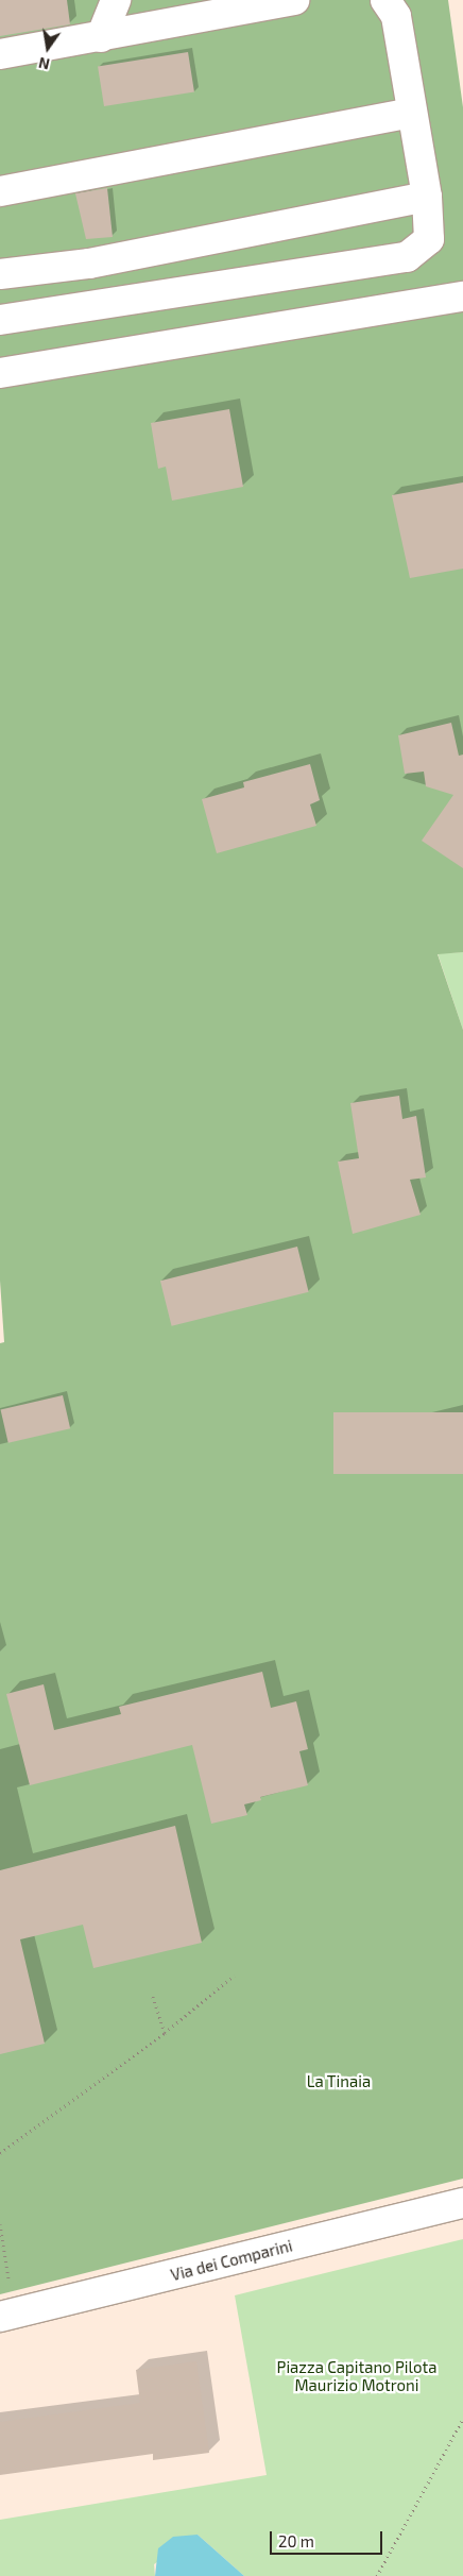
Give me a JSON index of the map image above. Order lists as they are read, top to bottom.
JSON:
{
  "streets": {
    "street": ["Via dei Comparini"]
  },
  "parks": ["La Tinaia", "Piazza Capitano Pilota Maurizio Motroni"],
  "scale_bar": "20 m",
  "north": "bottom"
}
